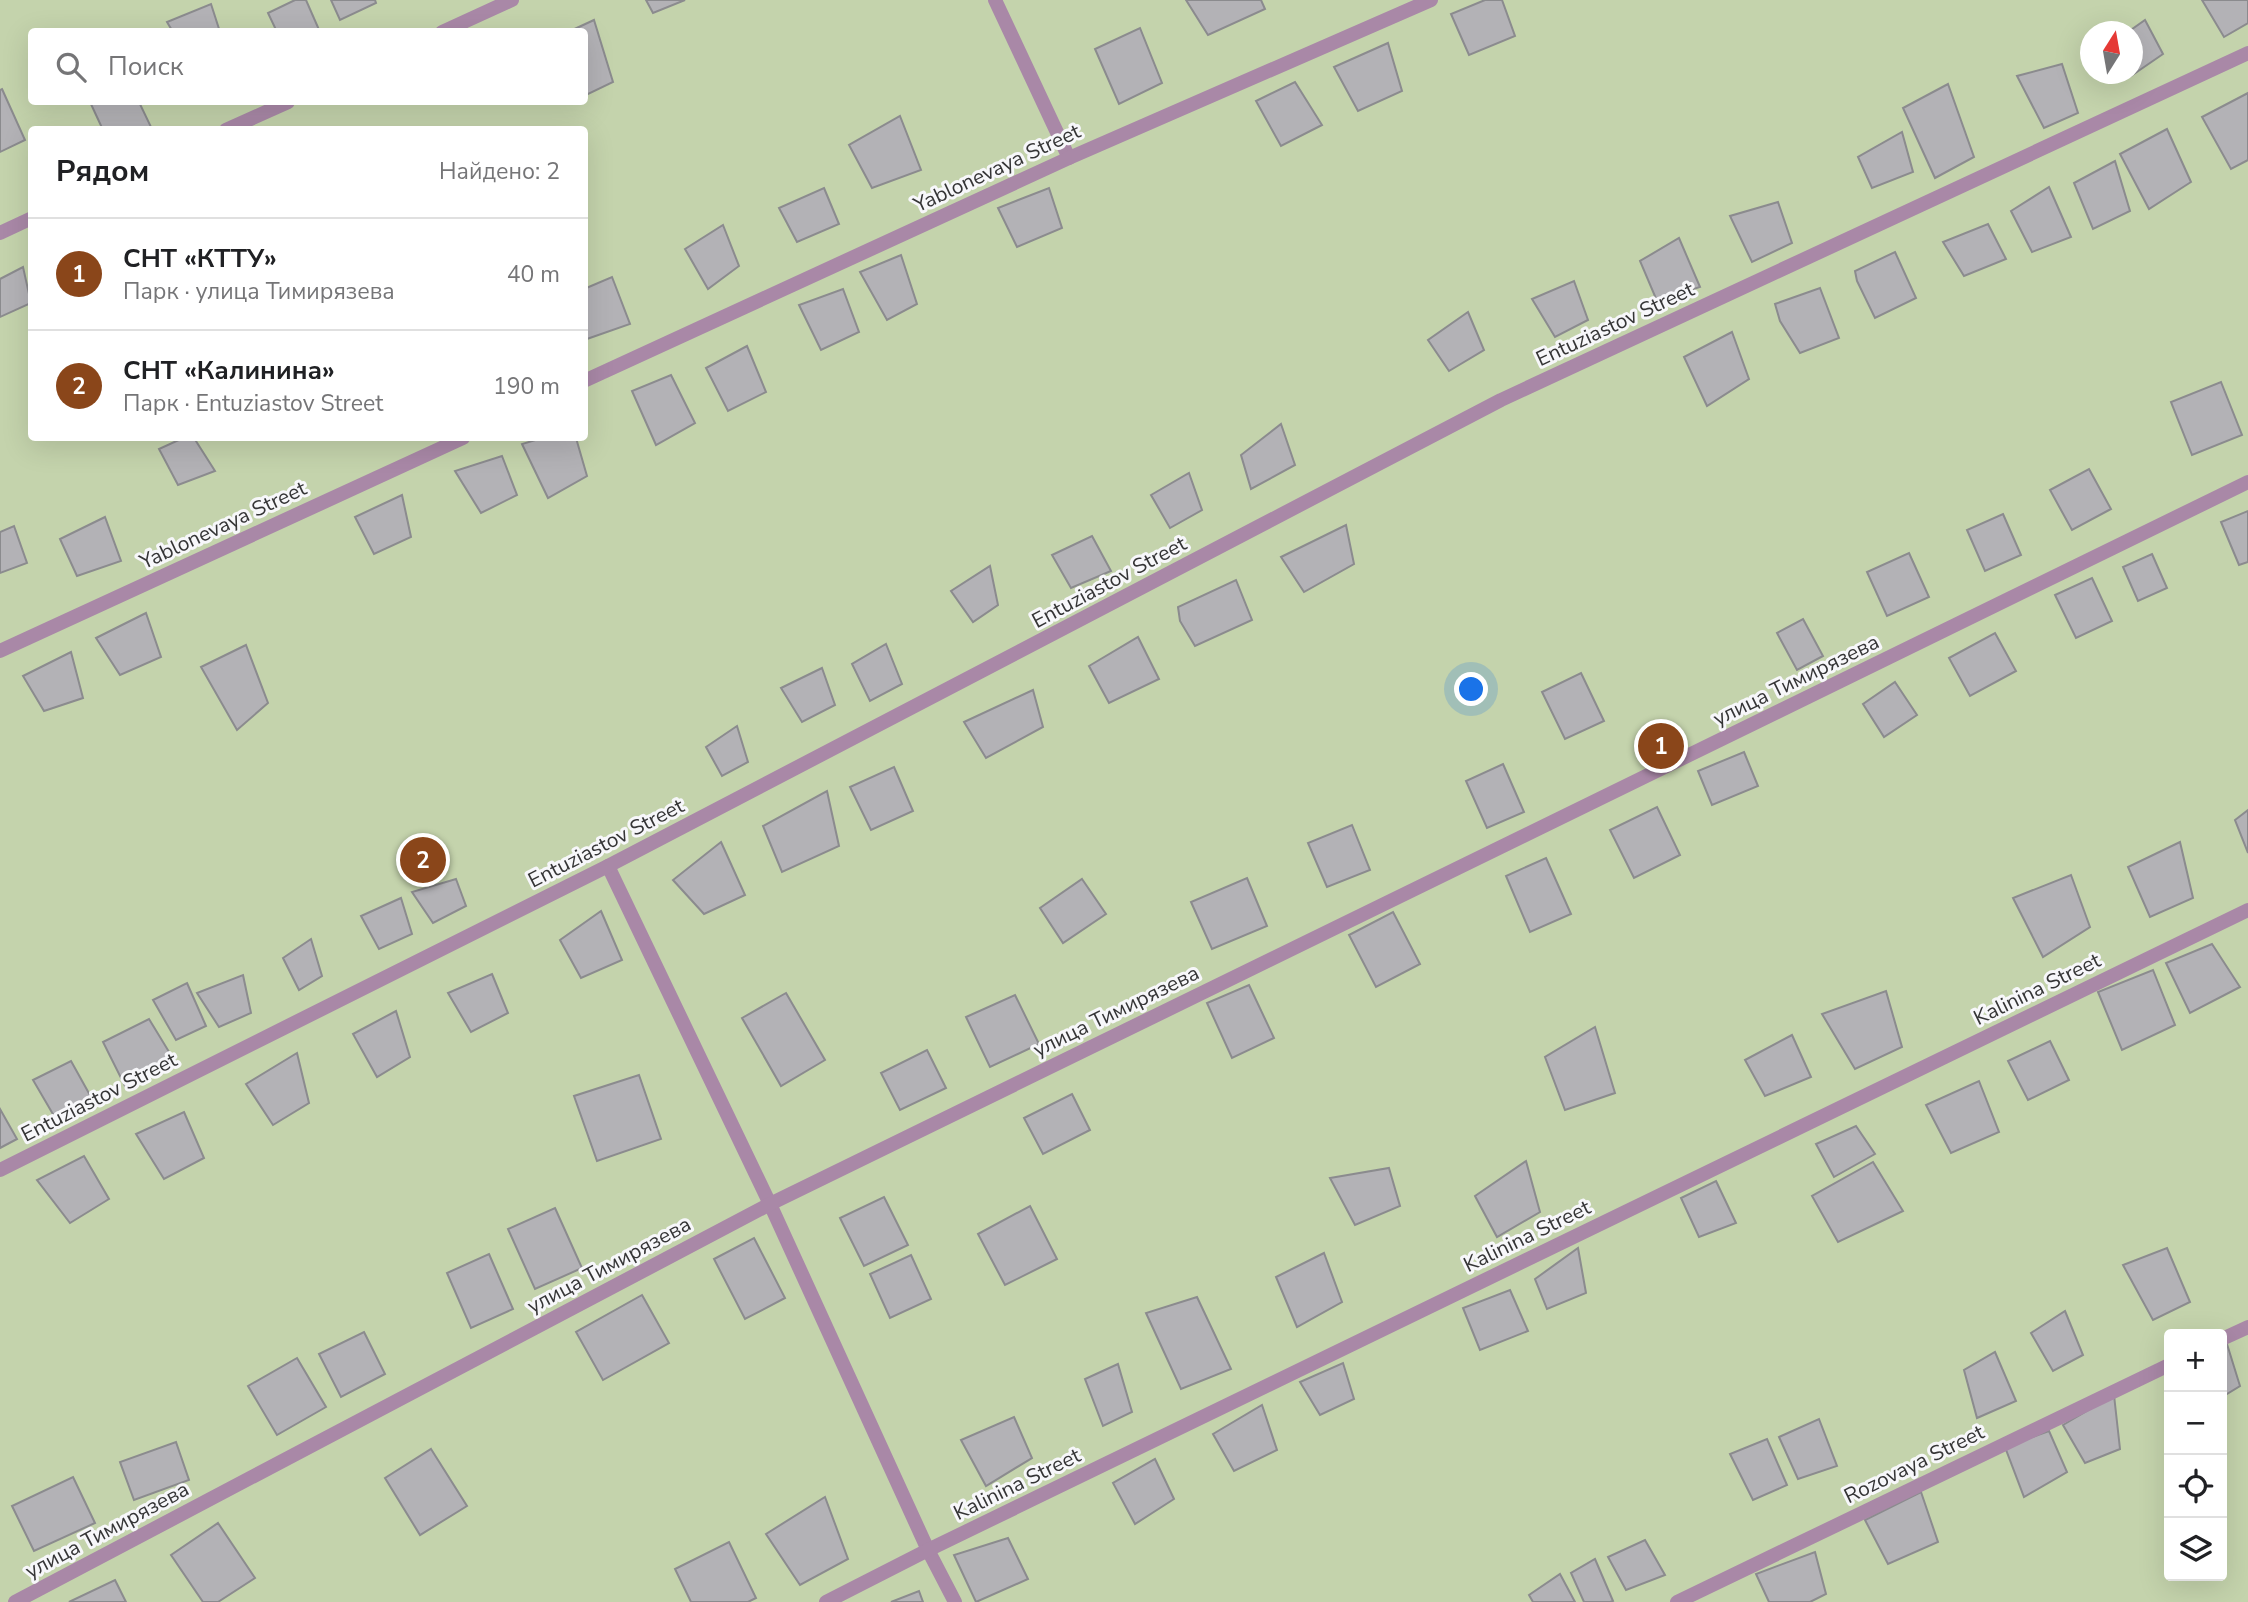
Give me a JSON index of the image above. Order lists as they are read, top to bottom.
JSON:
{
  "streets": {
    "street": [
      "Yablonevaya Street",
      "Entuziastov Street",
      "улица Тимирязева",
      "Kalinina Street",
      "Rozovaya Street"
    ]
  },
  "north": "top",
  "page": {
    "search": "Поиск",
    "heading": ["Рядом", "Найдено: 2"],
    "list": [
      {
        "mark": "1",
        "name": "СНТ «КТТУ»",
        "note": "Парк · улица Тимирязева",
        "value": "40 m"
      },
      {
        "mark": "2",
        "name": "СНТ «Калинина»",
        "note": "Парк · Entuziastov Street",
        "value": "190 m"
      }
    ],
    "pins": ["1", "2"],
    "map_buttons": ["+", "−"]
  }
}
